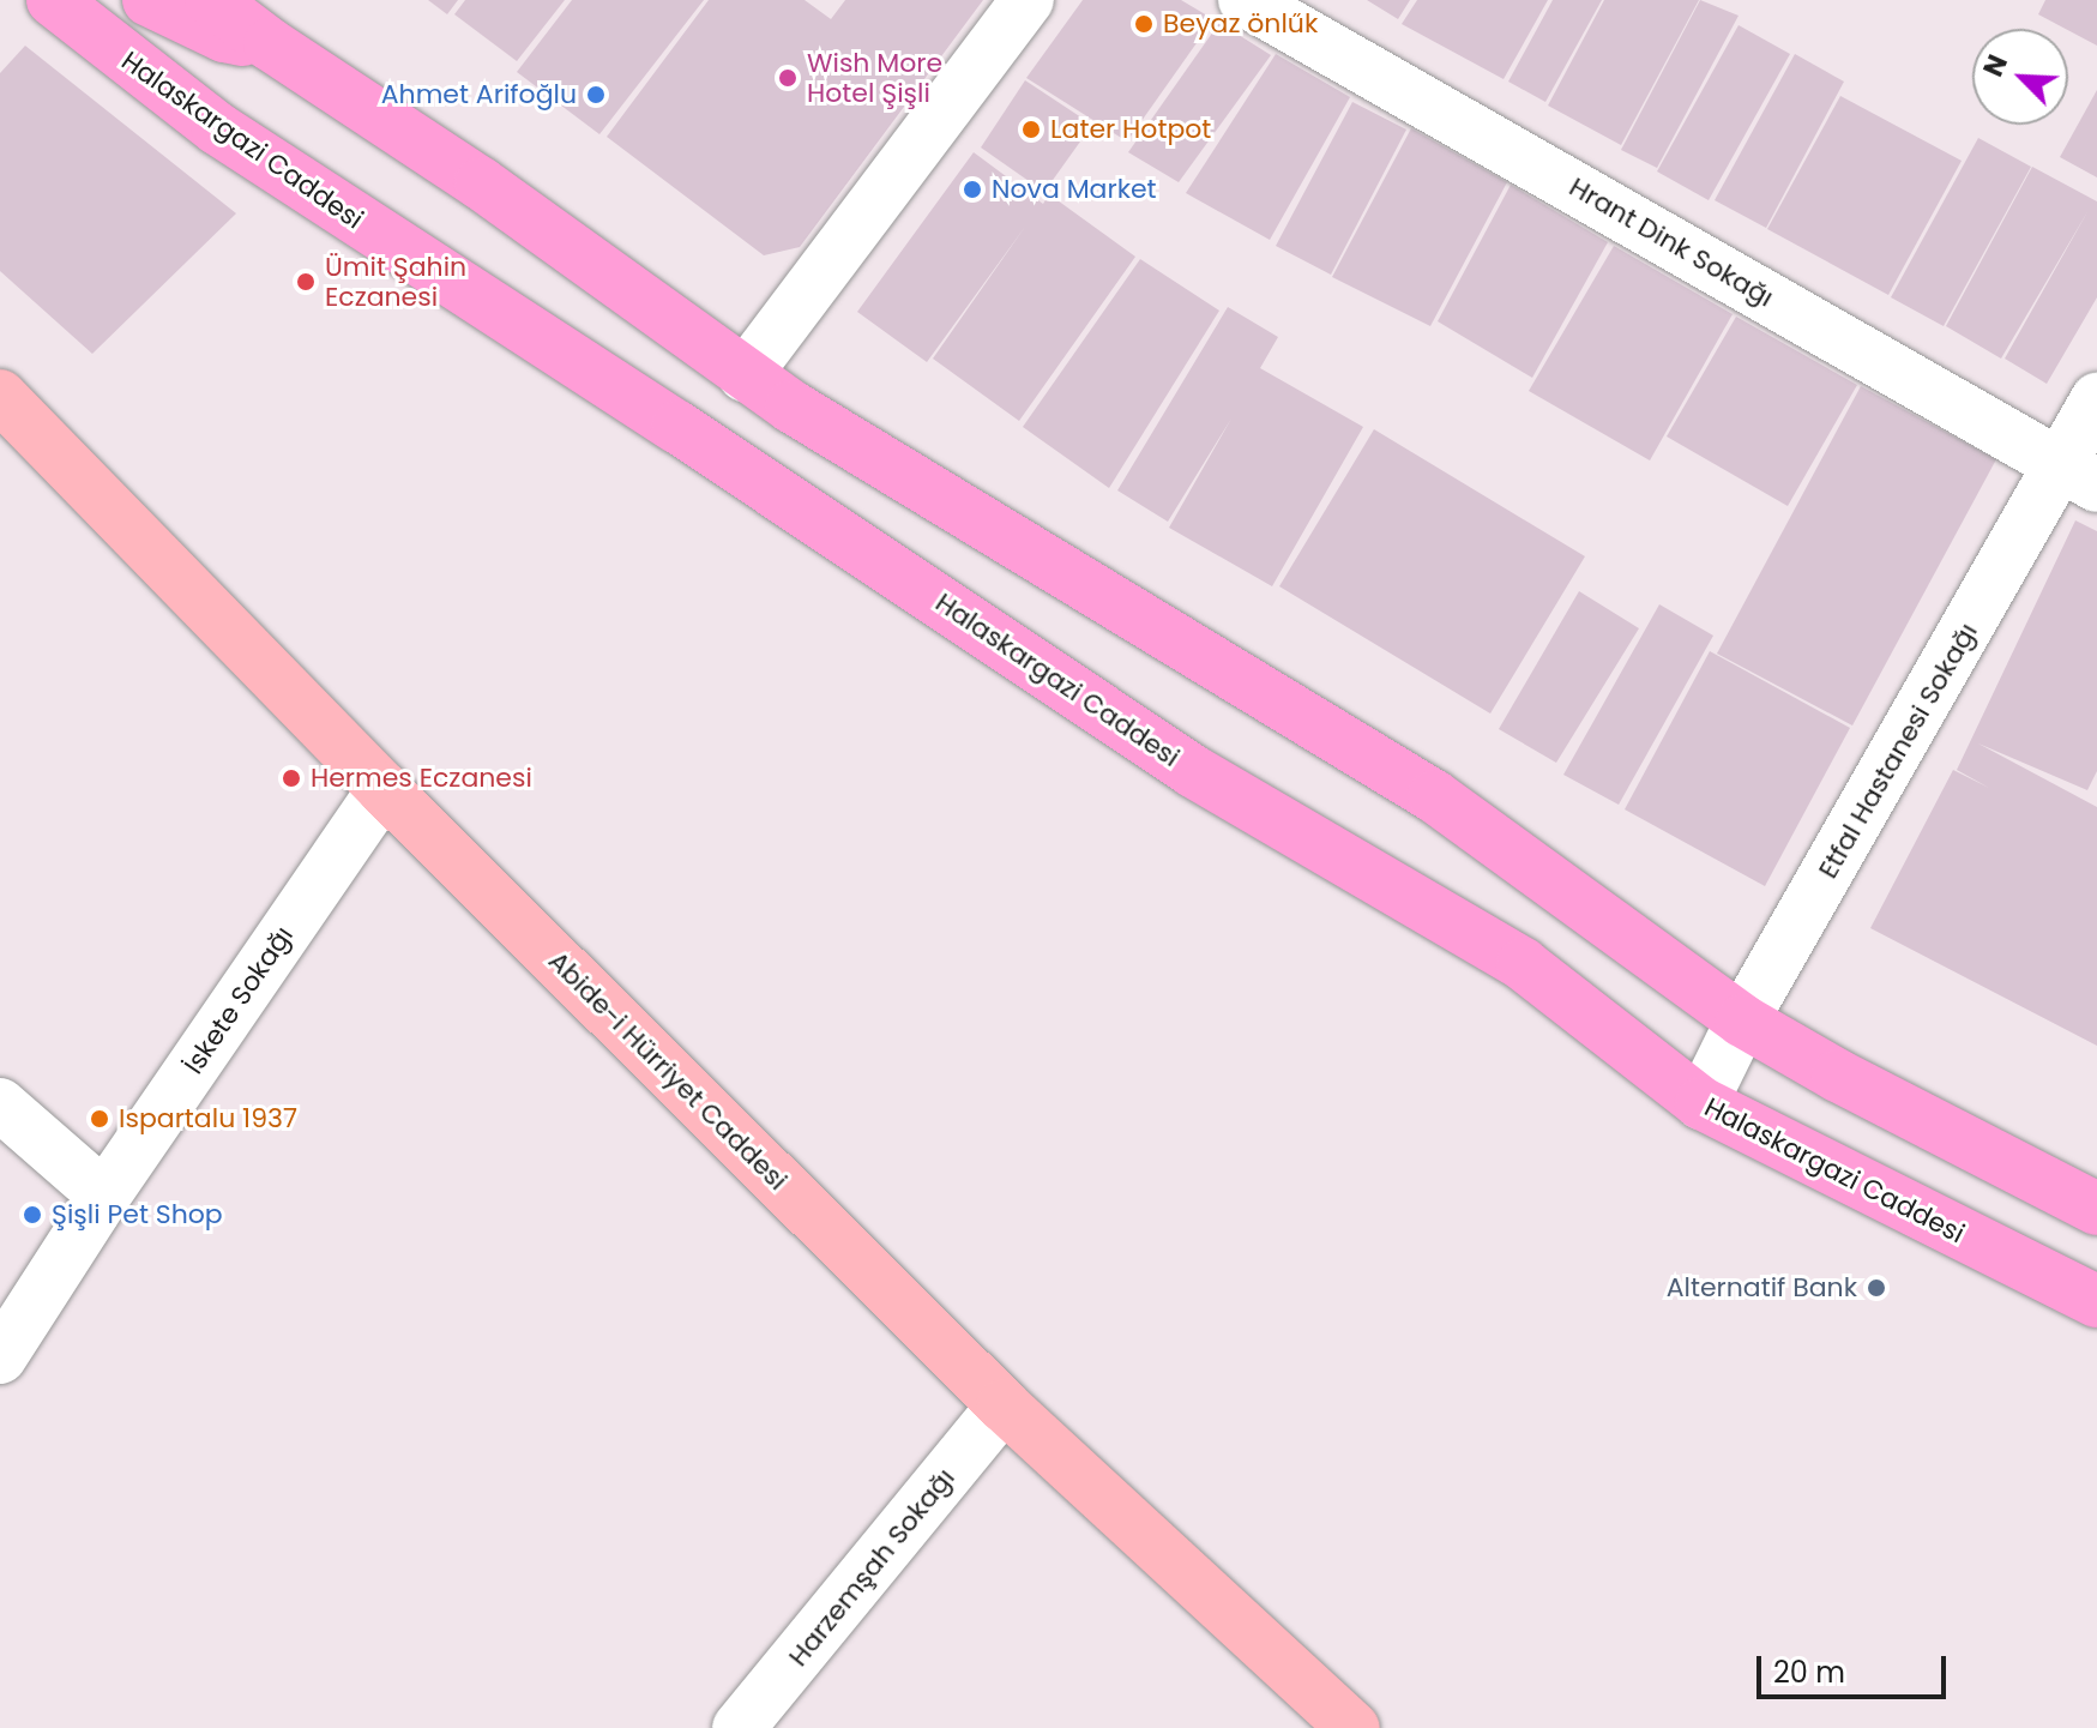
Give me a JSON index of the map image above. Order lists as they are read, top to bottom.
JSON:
{
  "streets": {
    "main road": ["Halaskargazi Caddesi", "Abide-i Hürriyet Caddesi"],
    "street": [
      "Hrant Dink Sokağı",
      "Etfal Hastanesi Sokağı",
      "İskete Sokağı",
      "Harzemşah Sokağı"
    ]
  },
  "crossings": [
    ["Halaskargazi Caddesi", "Etfal Hastanesi Sokağı"],
    ["Hrant Dink Sokağı", "Etfal Hastanesi Sokağı"],
    ["İskete Sokağı", "Abide-i Hürriyet Caddesi"],
    ["Abide-i Hürriyet Caddesi", "Harzemşah Sokağı"]
  ],
  "places": [
    "Beyaz önlűk",
    "Wish More Hotel Şişli",
    "Ahmet Arifoğlu",
    "Later Hotpot",
    "Nova Market",
    "Ümit Şahin Eczanesi",
    "Hermes Eczanesi",
    "Ispartalu 1937",
    "Şişli Pet Shop",
    "Alternatif Bank"
  ],
  "scale_bar": "20 m",
  "north": "top left"
}
